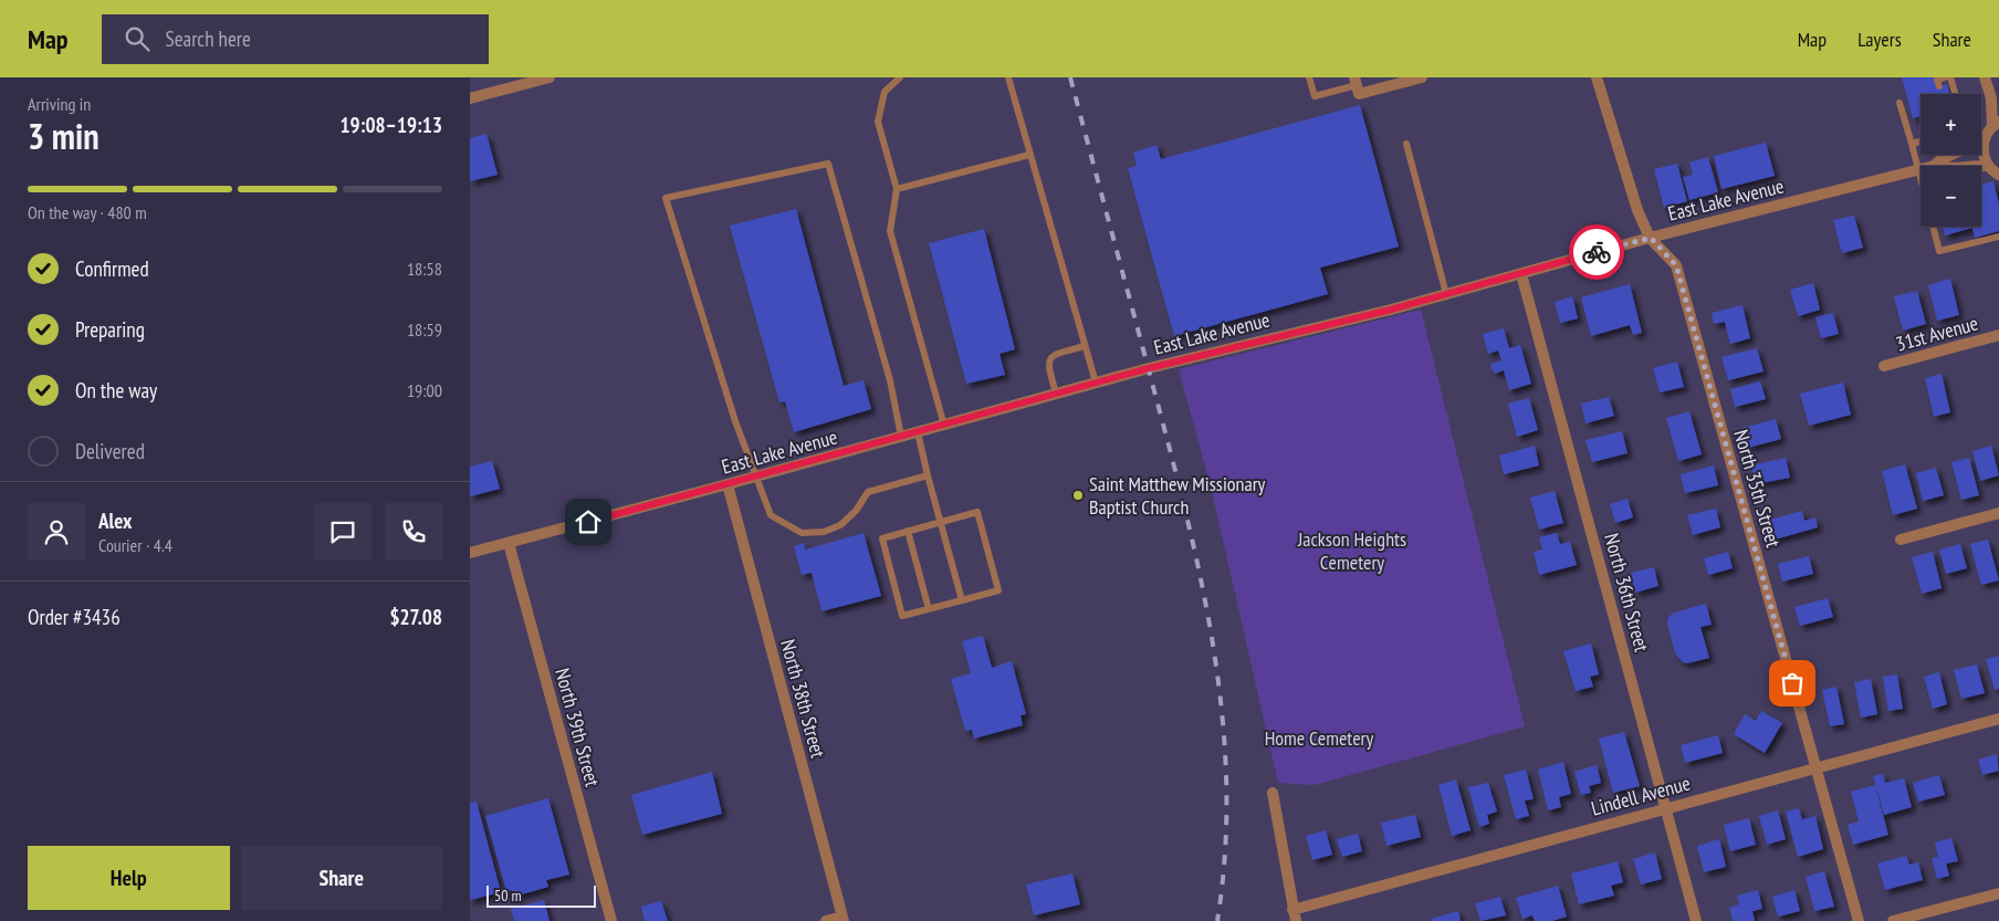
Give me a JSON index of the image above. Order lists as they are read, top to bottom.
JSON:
{
  "streets": {
    "street": [
      "East Lake Avenue",
      "31st Avenue",
      "North 35th Street",
      "North 36th Street",
      "North 38th Street",
      "North 39th Street",
      "Lindell Avenue"
    ]
  },
  "crossings": [
    ["East Lake Avenue", "North 35th Street"],
    ["East Lake Avenue", "North 36th Street"],
    ["East Lake Avenue", "North 38th Street"],
    ["East Lake Avenue", "North 39th Street"],
    ["North 35th Street", "Lindell Avenue"],
    ["North 36th Street", "Lindell Avenue"]
  ],
  "parks": ["Jackson Heights Cemetery", "Home Cemetery"],
  "places": ["Saint Matthew Missionary Baptist Church"],
  "scale_bar": "50 m",
  "page": {
    "header": "Map",
    "search": "Search here",
    "nav": ["Map", "Layers", "Share"],
    "heading": ["3 min", "Arriving in", "19:08–19:13"],
    "panel": [
      "Alex",
      "Courier · 4.4",
      "Order #3436",
      "$27.08"
    ],
    "map_buttons": ["+", "−"],
    "bar": "On the way · 480 m",
    "list": [
      ["Confirmed", "18:58"],
      ["Preparing", "18:59"],
      ["On the way", "19:00"],
      "Delivered"
    ],
    "buttons": ["Help", "Share"],
    "scale": "50 m"
  }
}
